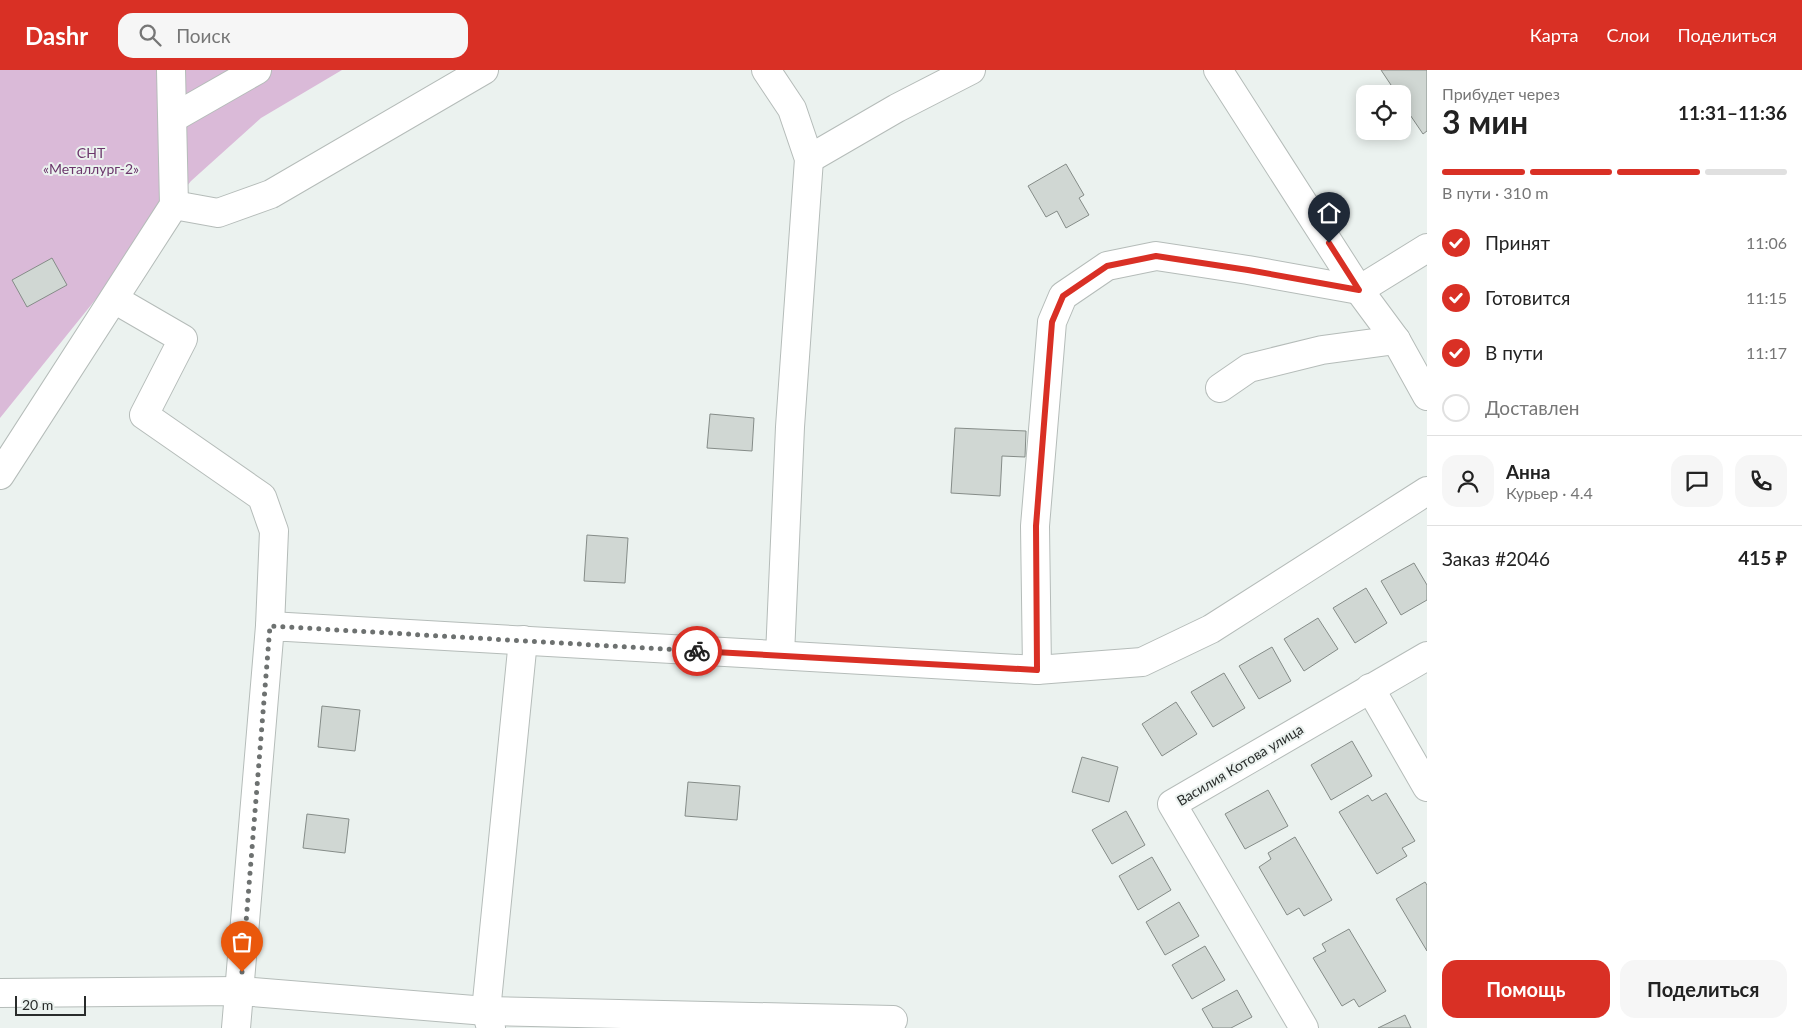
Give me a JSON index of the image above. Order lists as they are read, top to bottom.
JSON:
{
  "streets": {
    "street": ["Василия Котова улица"]
  },
  "parks": ["СНТ «Металлург-2»"],
  "scale_bar": "20 m",
  "page": {
    "header": "Dashr",
    "search": "Поиск",
    "nav": ["Карта", "Слои", "Поделиться"],
    "heading": ["3 мин", "Прибудет через", "11:31–11:36"],
    "panel": [
      "Анна",
      "Курьер · 4.4",
      "Заказ #2046",
      "415 ₽"
    ],
    "bar": "В пути · 310 m",
    "list": [
      ["Принят", "11:06"],
      ["Готовится", "11:15"],
      ["В пути", "11:17"],
      "Доставлен"
    ],
    "buttons": ["Помощь", "Поделиться"],
    "scale": "20 m"
  }
}
